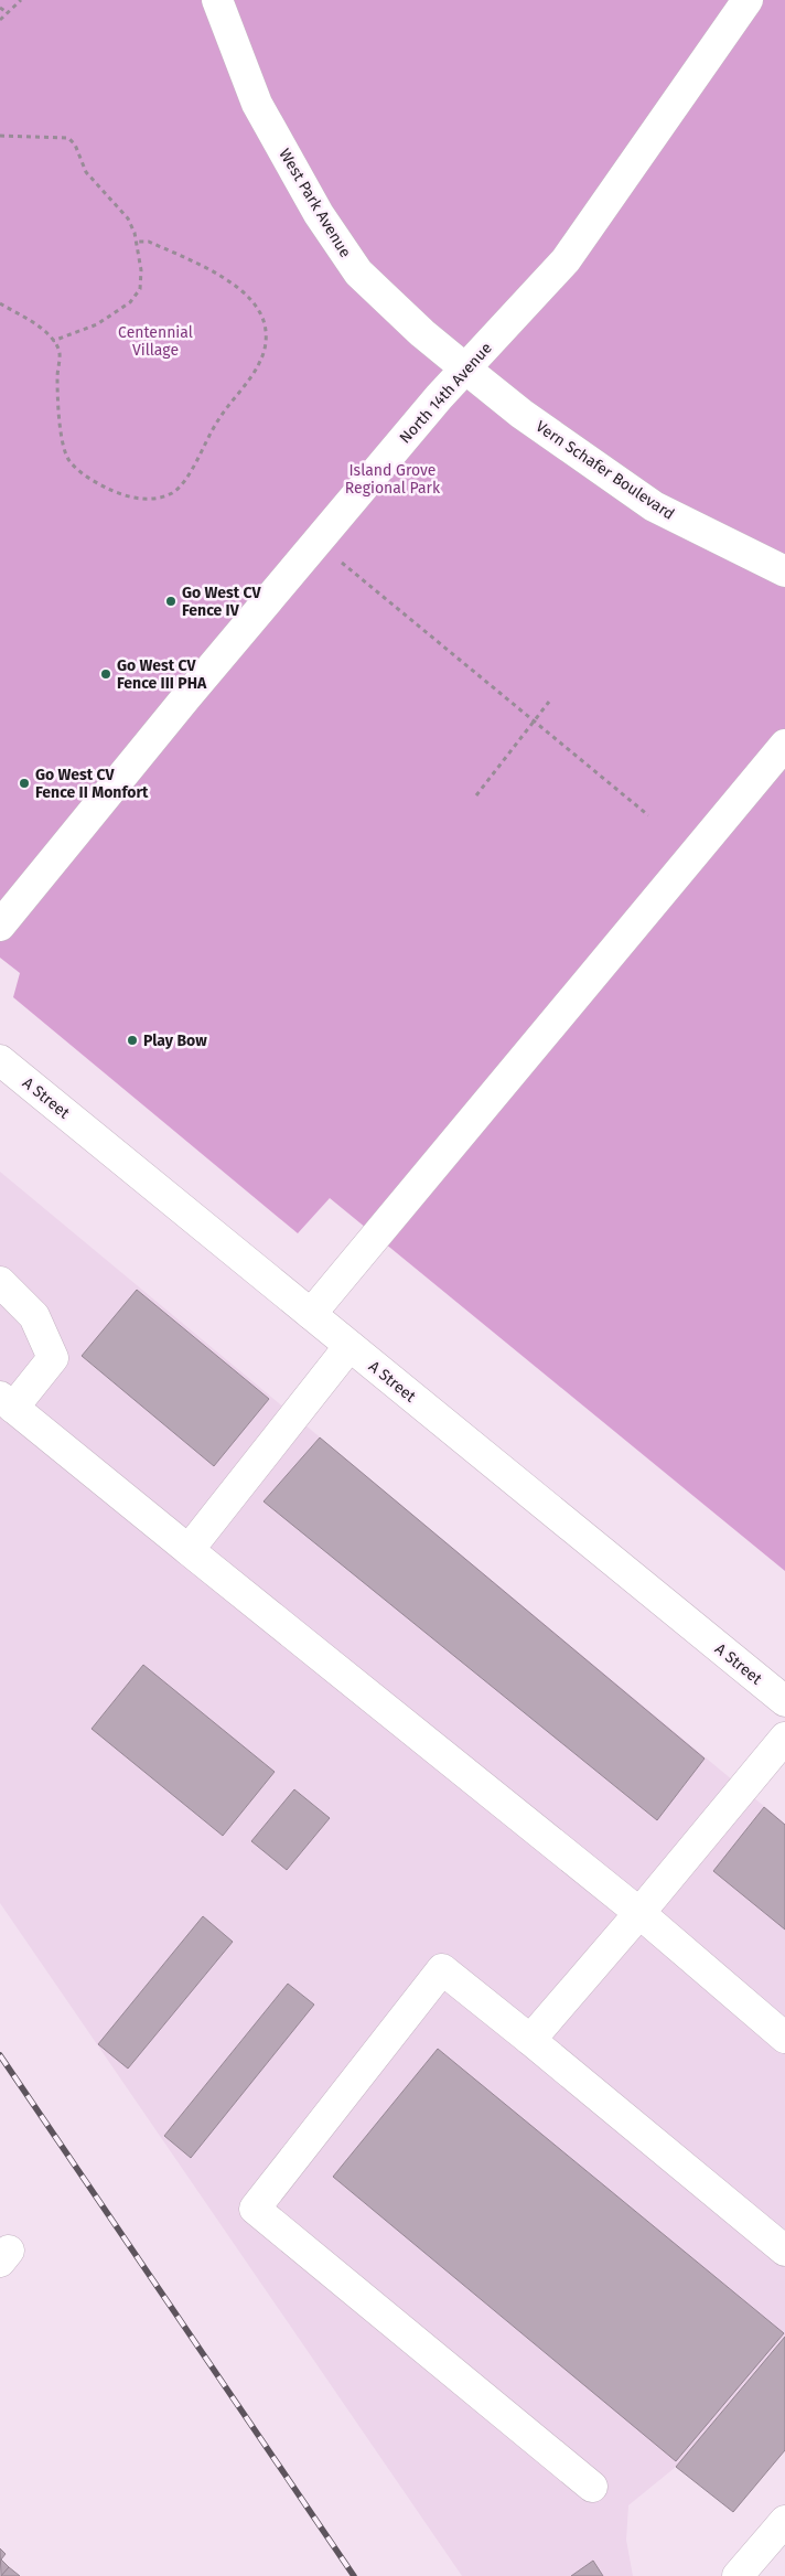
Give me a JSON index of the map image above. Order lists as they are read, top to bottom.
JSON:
{
  "streets": {
    "street": [
      "West Park Avenue",
      "North 14th Avenue",
      "Vern Schafer Boulevard",
      "A Street"
    ]
  },
  "crossings": [
    ["West Park Avenue", "North 14th Avenue"],
    ["West Park Avenue", "Vern Schafer Boulevard"],
    ["North 14th Avenue", "Vern Schafer Boulevard"]
  ],
  "parks": ["Centennial Village", "Island Grove Regional Park"],
  "places": [
    "Go West CV Fence IV",
    "Go West CV Fence III PHA",
    "Go West CV Fence II Monfort",
    "Play Bow"
  ]
}
